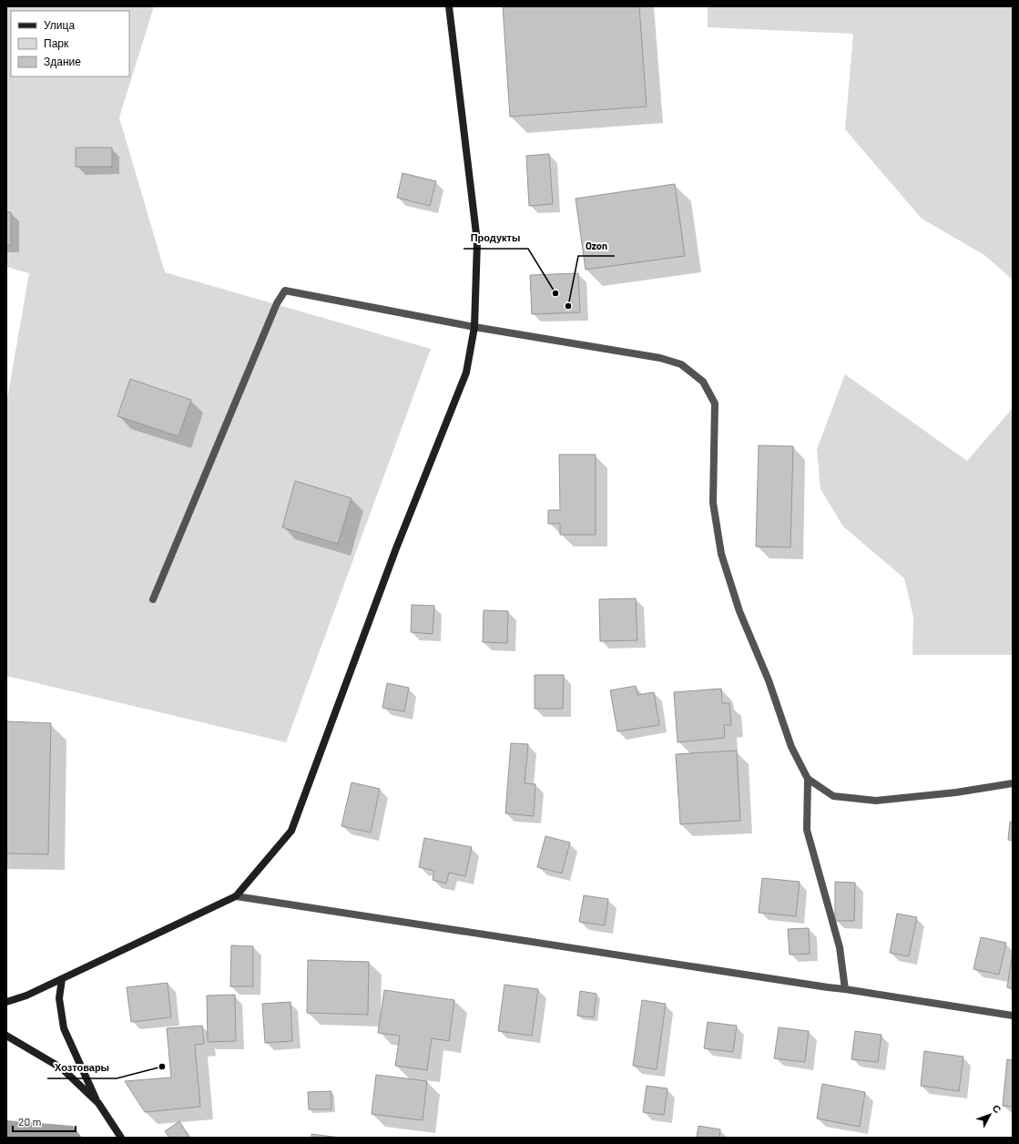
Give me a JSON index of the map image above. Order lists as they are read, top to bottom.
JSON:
{
  "places": ["Продукты", "Ozon", "Хозтовары"],
  "legend": ["Улица", "Парк", "Здание"],
  "scale_bar": "20 m",
  "north": "top right"
}
